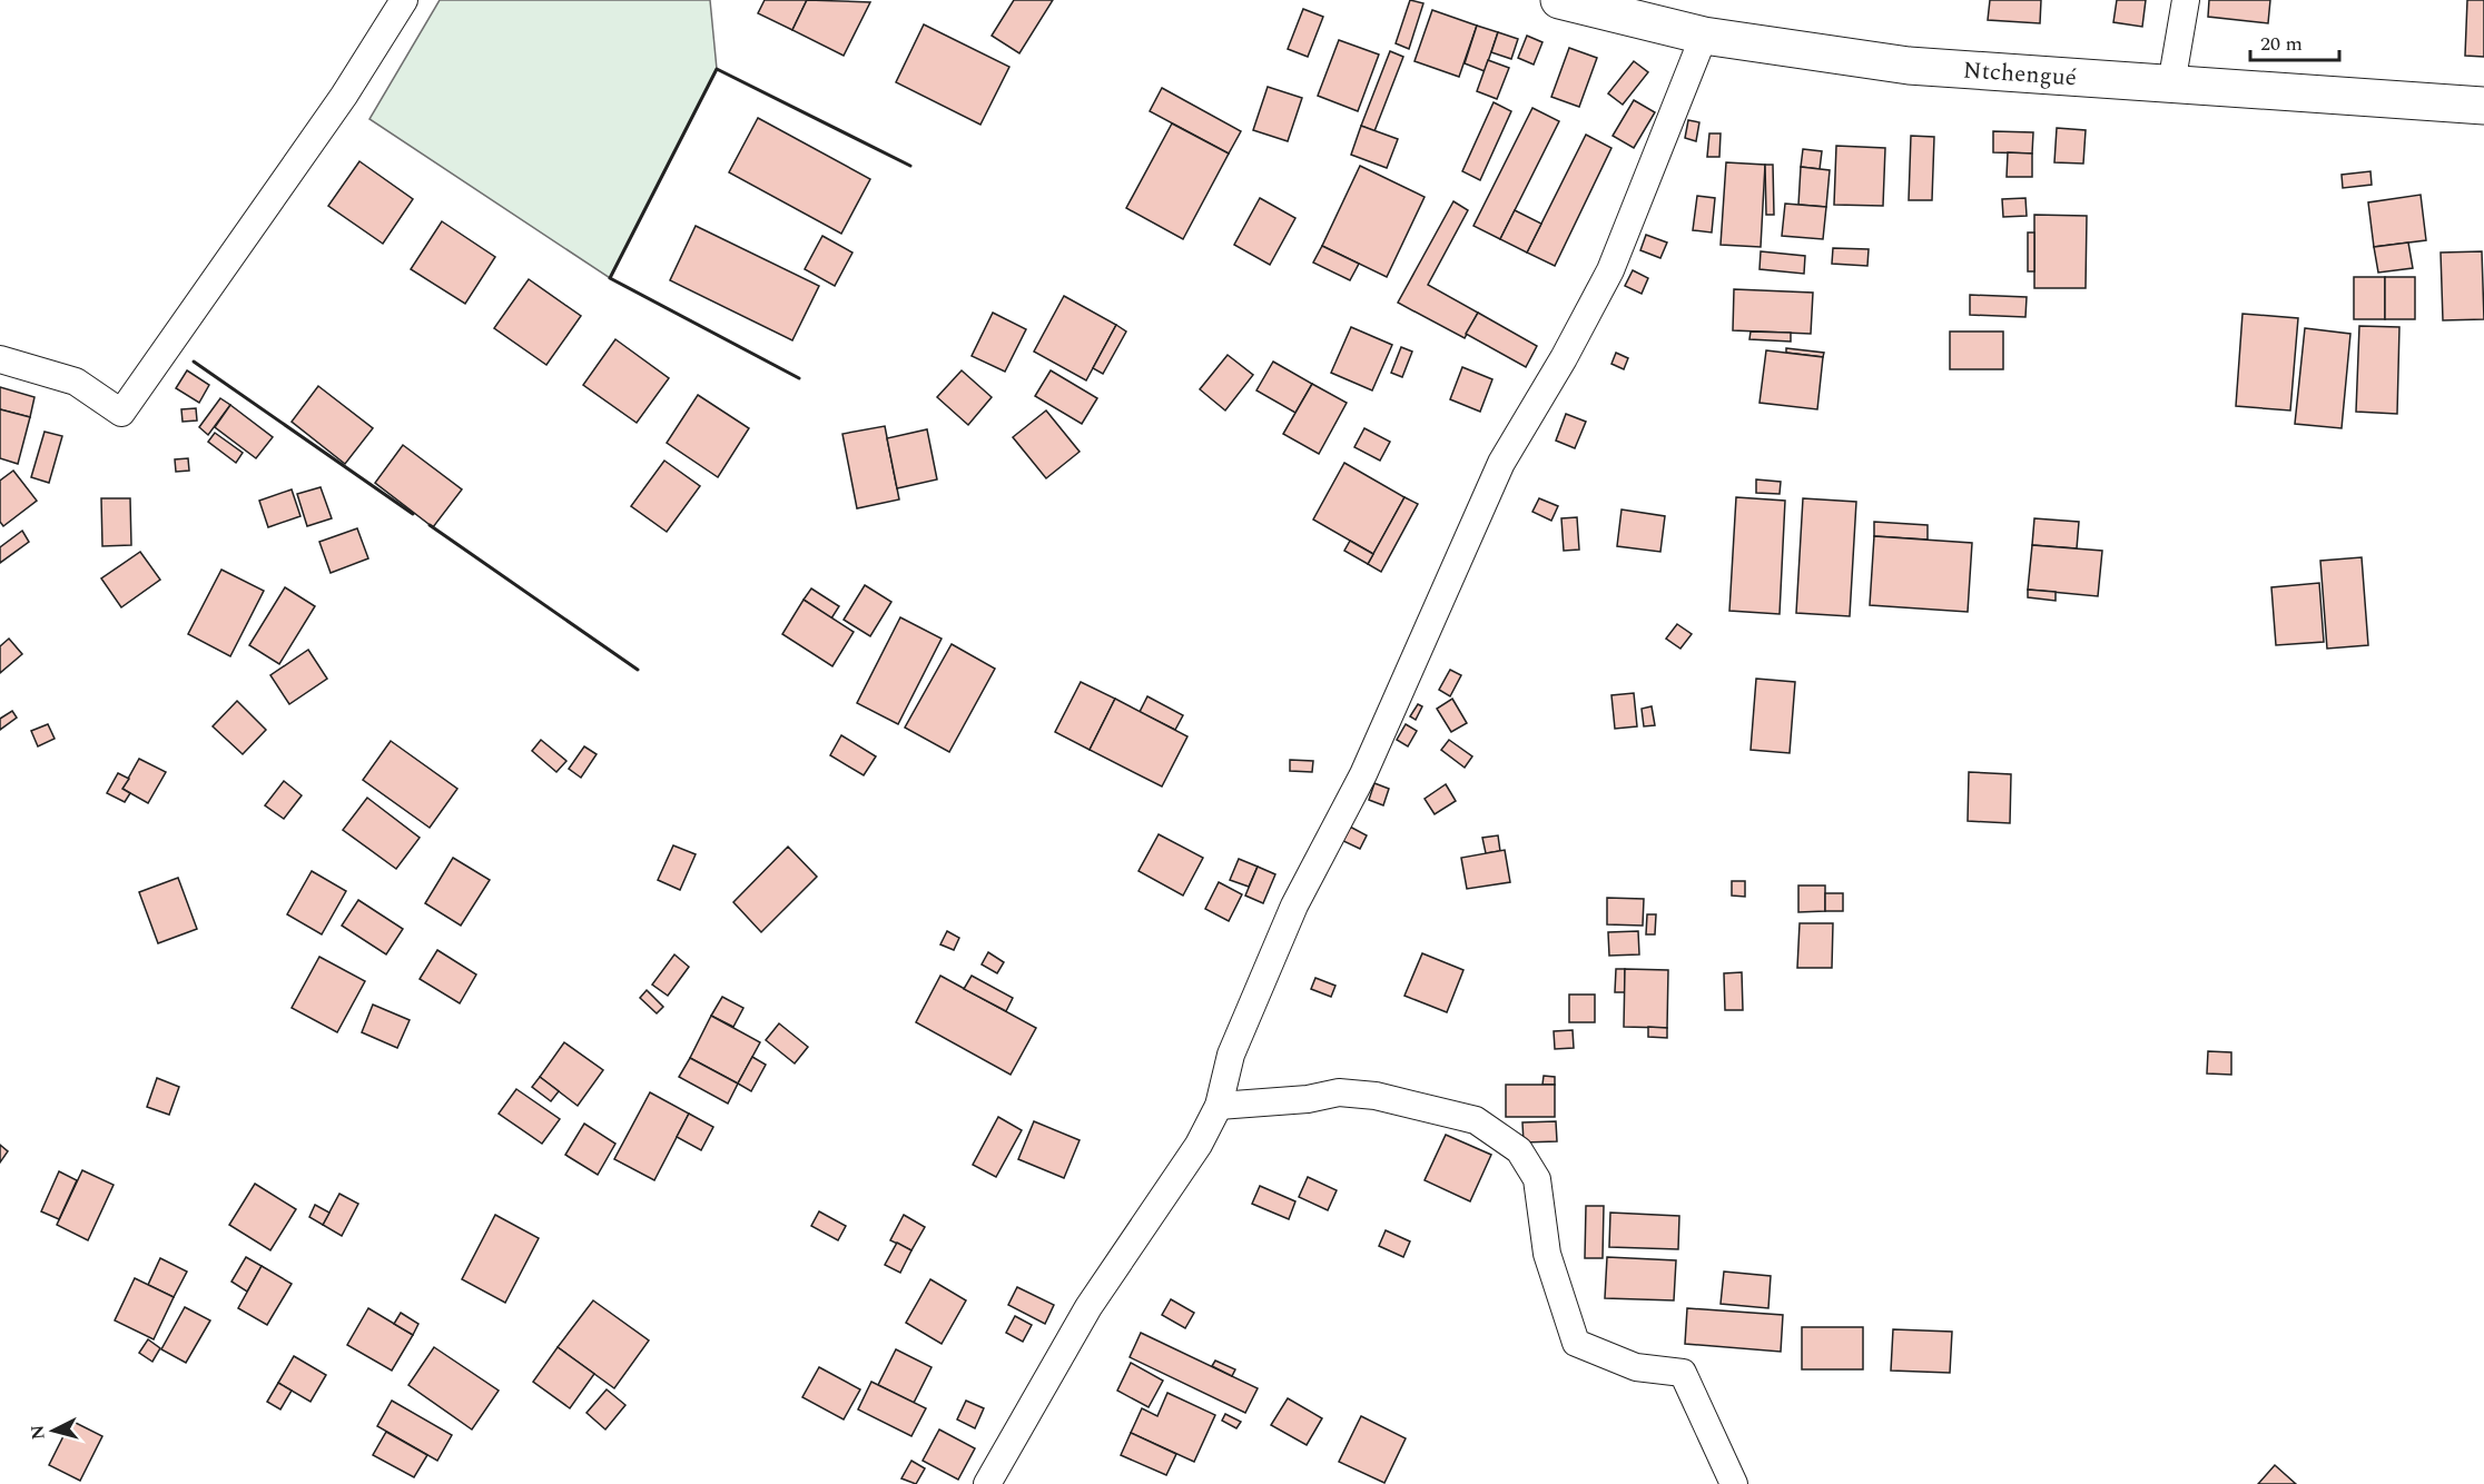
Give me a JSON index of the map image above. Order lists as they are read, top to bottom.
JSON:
{
  "streets": {
    "main road": ["Ntchengué"]
  },
  "scale_bar": "20 m",
  "north": "left"
}
